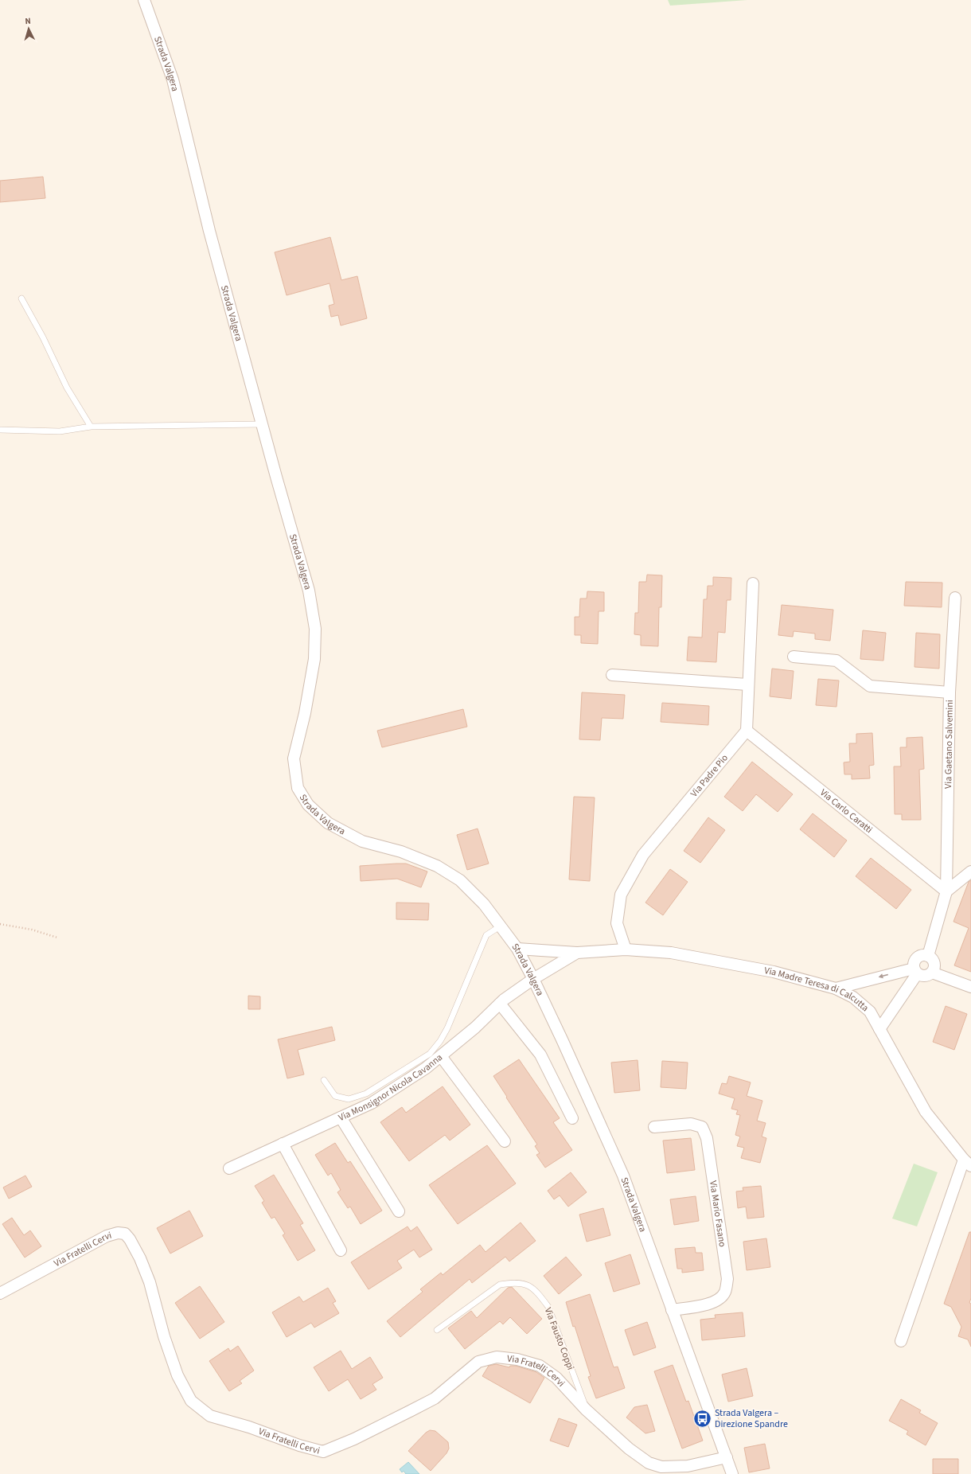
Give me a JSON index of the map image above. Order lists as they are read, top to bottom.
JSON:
{
  "streets": {
    "street": [
      "Strada Valgera",
      "Via Gaetano Salvemini",
      "Via Padre Pio",
      "Via Carlo Caratti",
      "Via Madre Teresa di Calcutta",
      "Via Monsignor Nicola Cavanna",
      "Via Mario Fasano",
      "Via Fratelli Cervi"
    ],
    "lane": ["Via Fausto Coppi"]
  },
  "crossings": [
    ["Strada Valgera", "Via Madre Teresa di Calcutta"],
    ["Strada Valgera", "Via Monsignor Nicola Cavanna"],
    ["Strada Valgera", "Via Mario Fasano"],
    ["Strada Valgera", "Via Fratelli Cervi"],
    ["Via Gaetano Salvemini", "Via Carlo Caratti"],
    ["Via Padre Pio", "Via Carlo Caratti"],
    ["Via Padre Pio", "Via Madre Teresa di Calcutta"],
    ["Via Madre Teresa di Calcutta", "Via Monsignor Nicola Cavanna"],
    ["Via Fratelli Cervi", "Via Fausto Coppi"]
  ],
  "places": {
    "bus stop": ["Strada Valgera – Direzione Spandre"]
  },
  "north": "top"
}
